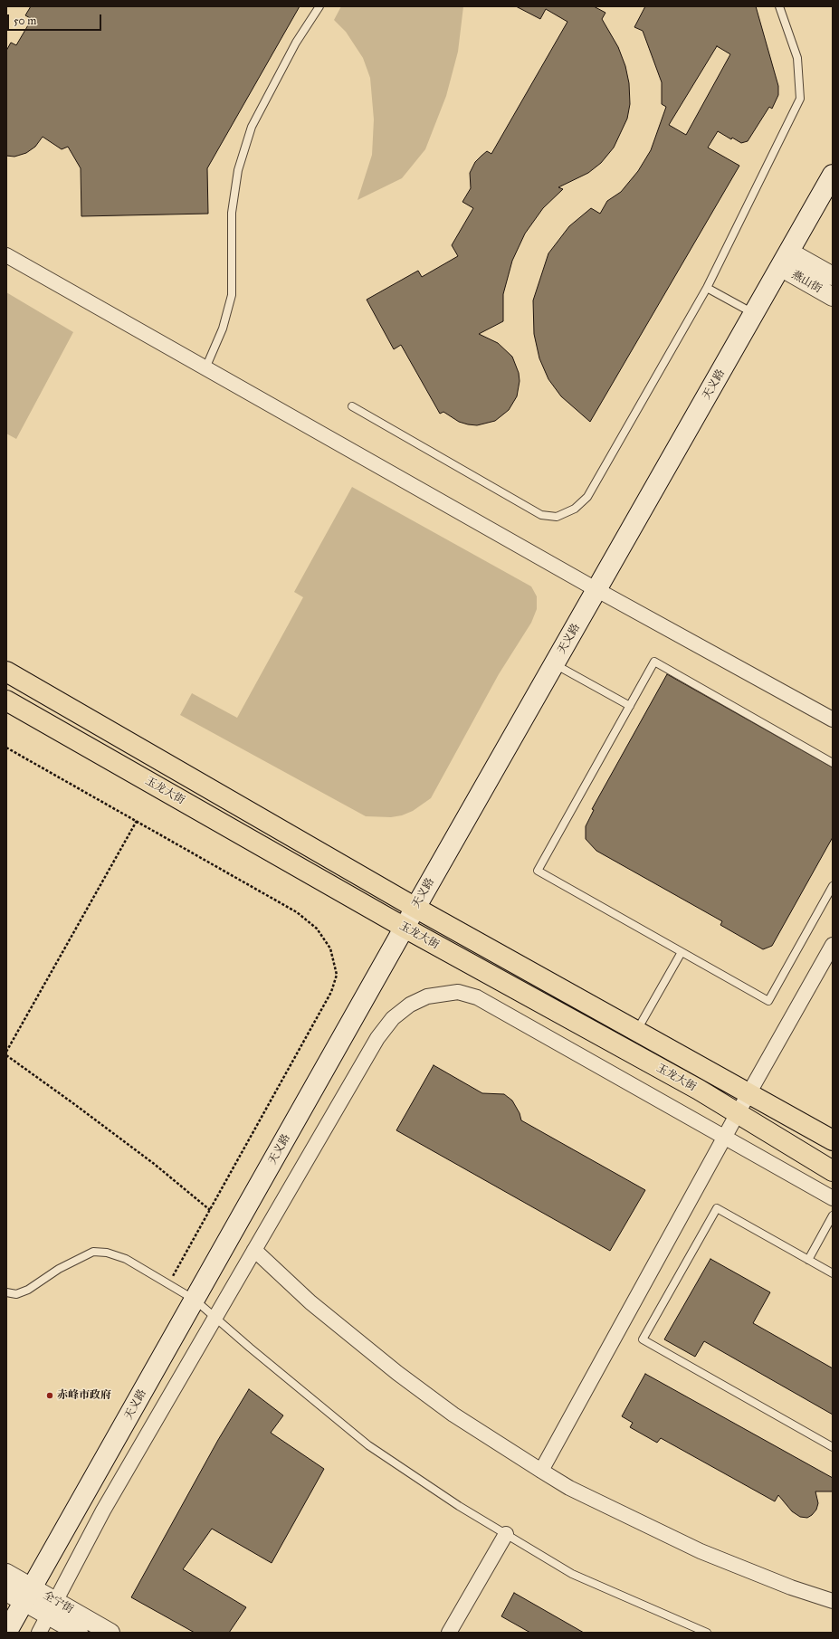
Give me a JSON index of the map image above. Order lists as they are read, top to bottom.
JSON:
{
  "streets": {
    "main road": ["天义路", "玉龙大街"],
    "street": ["燕山街", "全宁街"]
  },
  "crossings": [
    ["燕山街", "天义路"],
    ["天义路", "玉龙大街"],
    ["天义路", "全宁街"]
  ],
  "places": ["赤峰市政府"],
  "scale_bar": "50 m"
}
